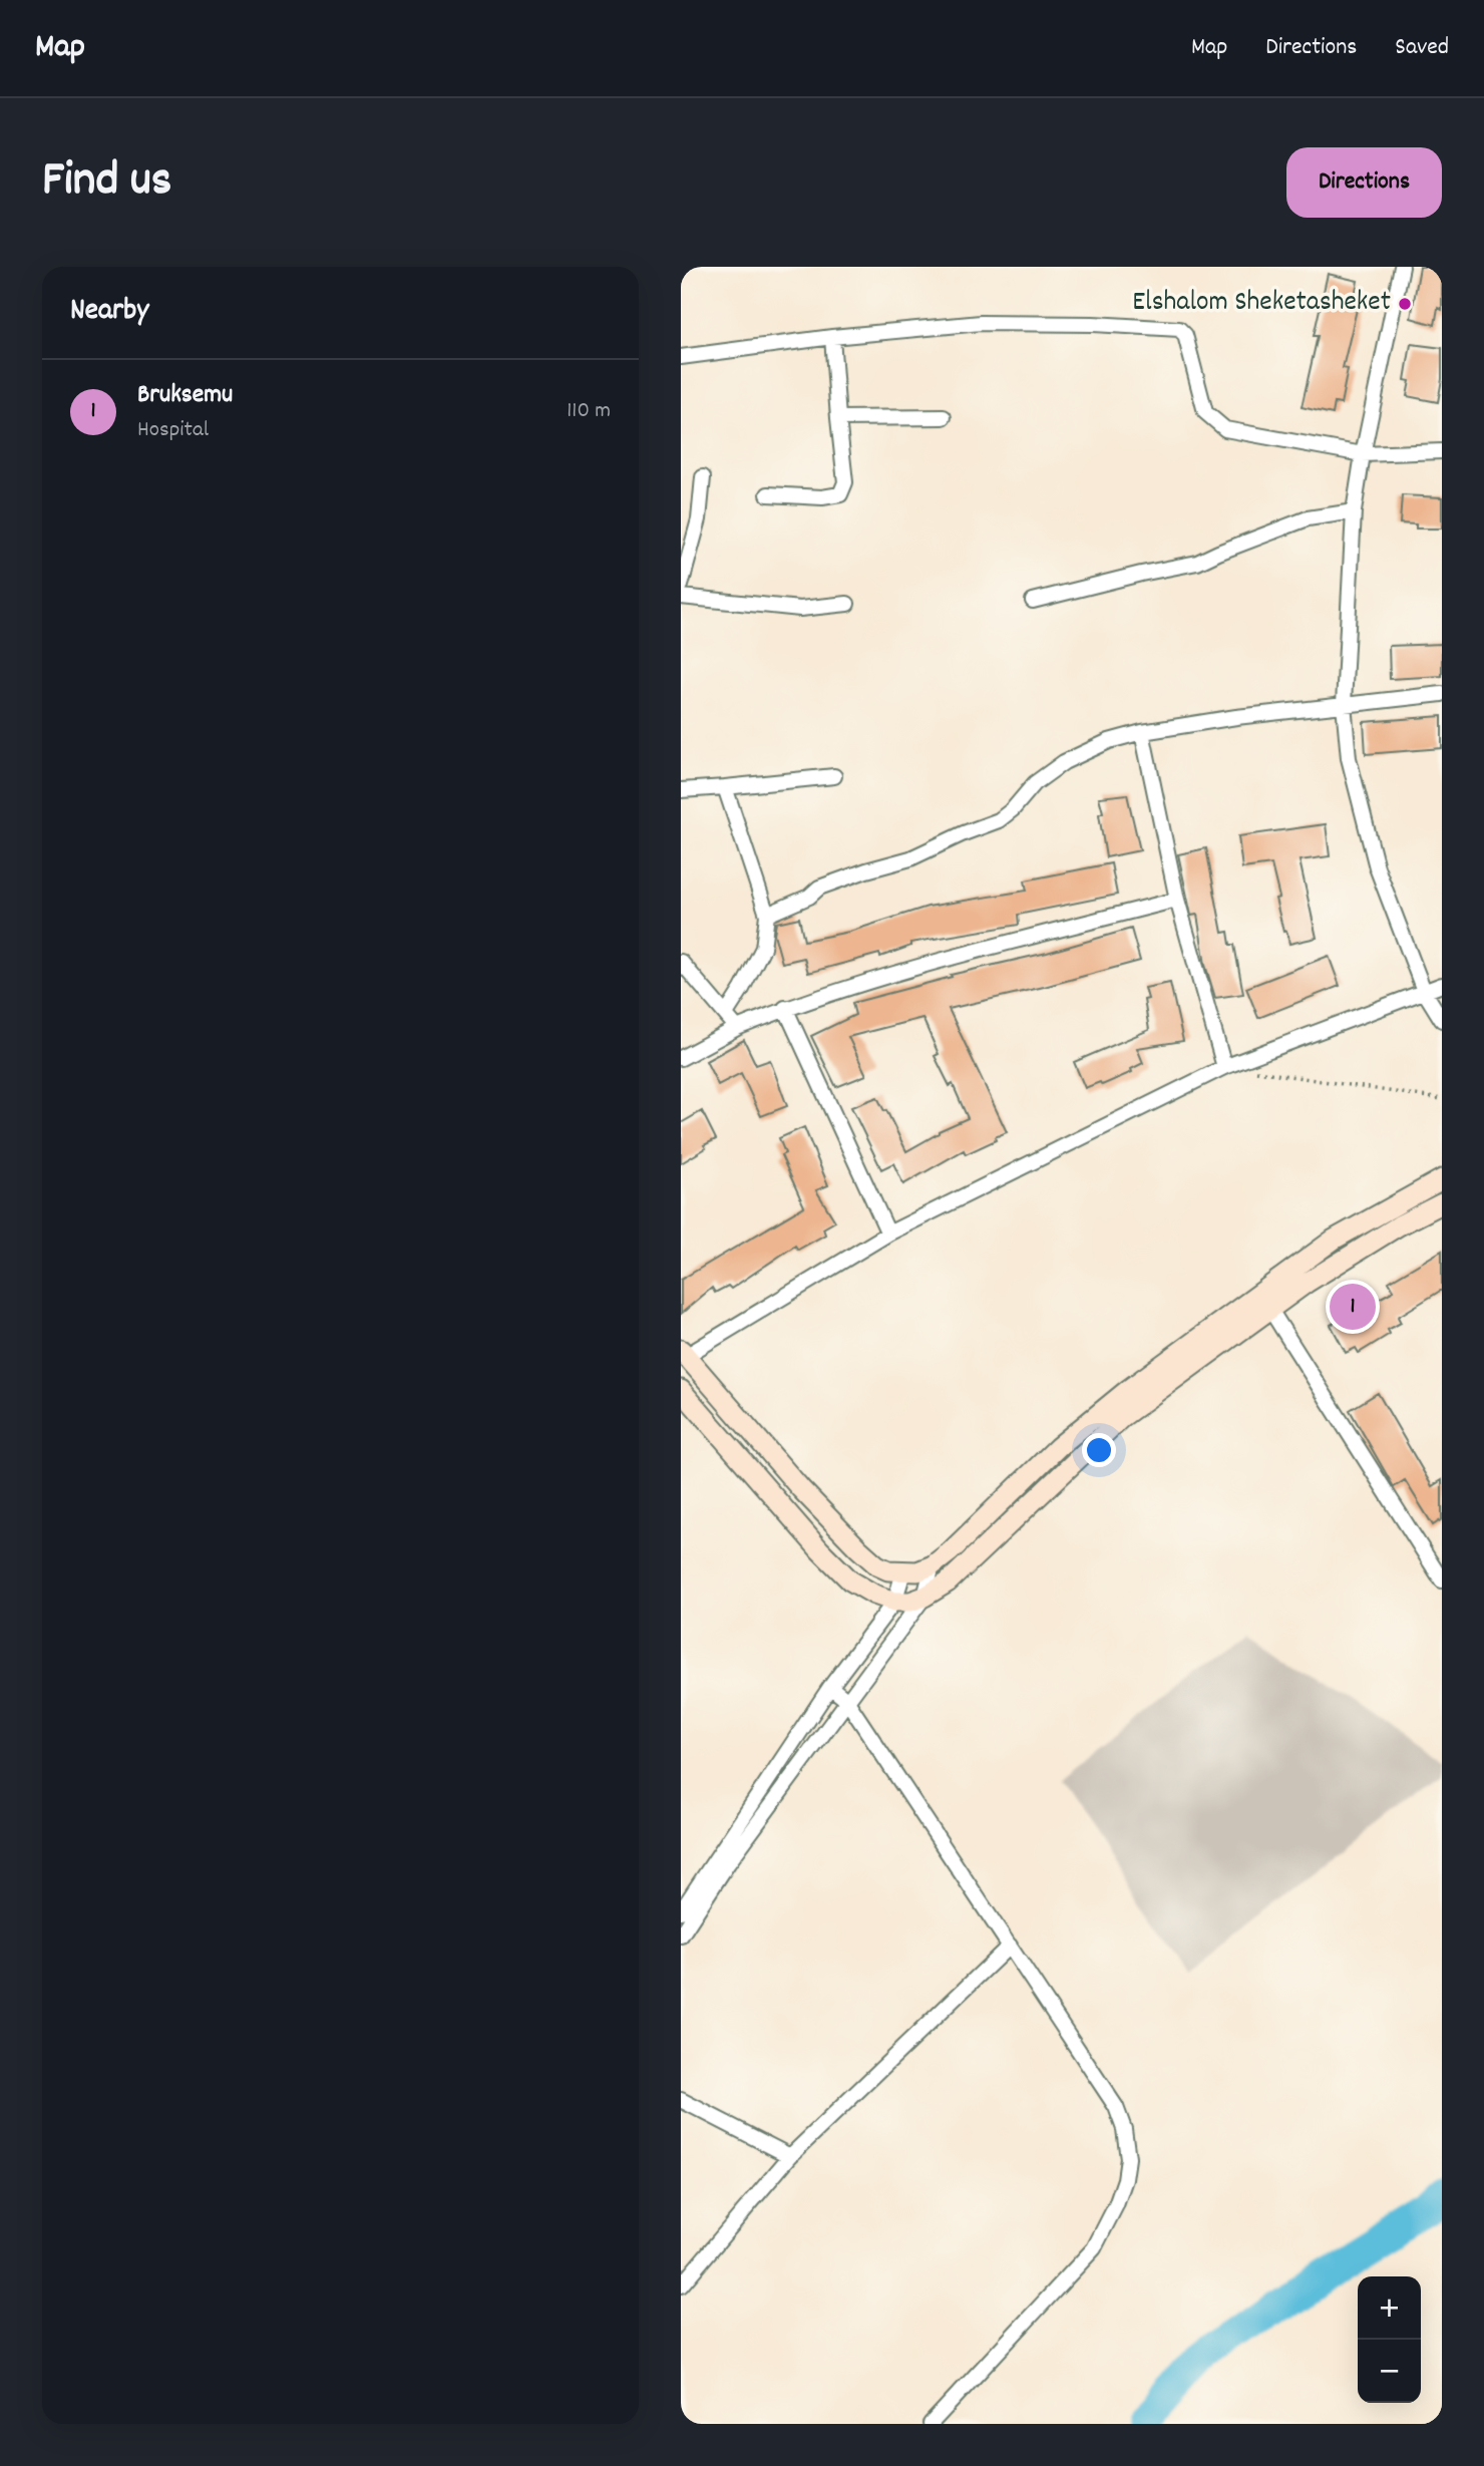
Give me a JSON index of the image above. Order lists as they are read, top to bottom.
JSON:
{
  "places": ["Elshalom Sheketasheket"],
  "page": {
    "header": "Map",
    "nav": ["Map", "Directions", "Saved"],
    "title": "Find us",
    "buttons": "Directions",
    "heading": "Nearby",
    "list": [
      {
        "mark": "1",
        "name": "Bruksemu",
        "note": "Hospital",
        "value": "110 m"
      }
    ],
    "pins": "1",
    "map_buttons": ["+", "−"]
  }
}
